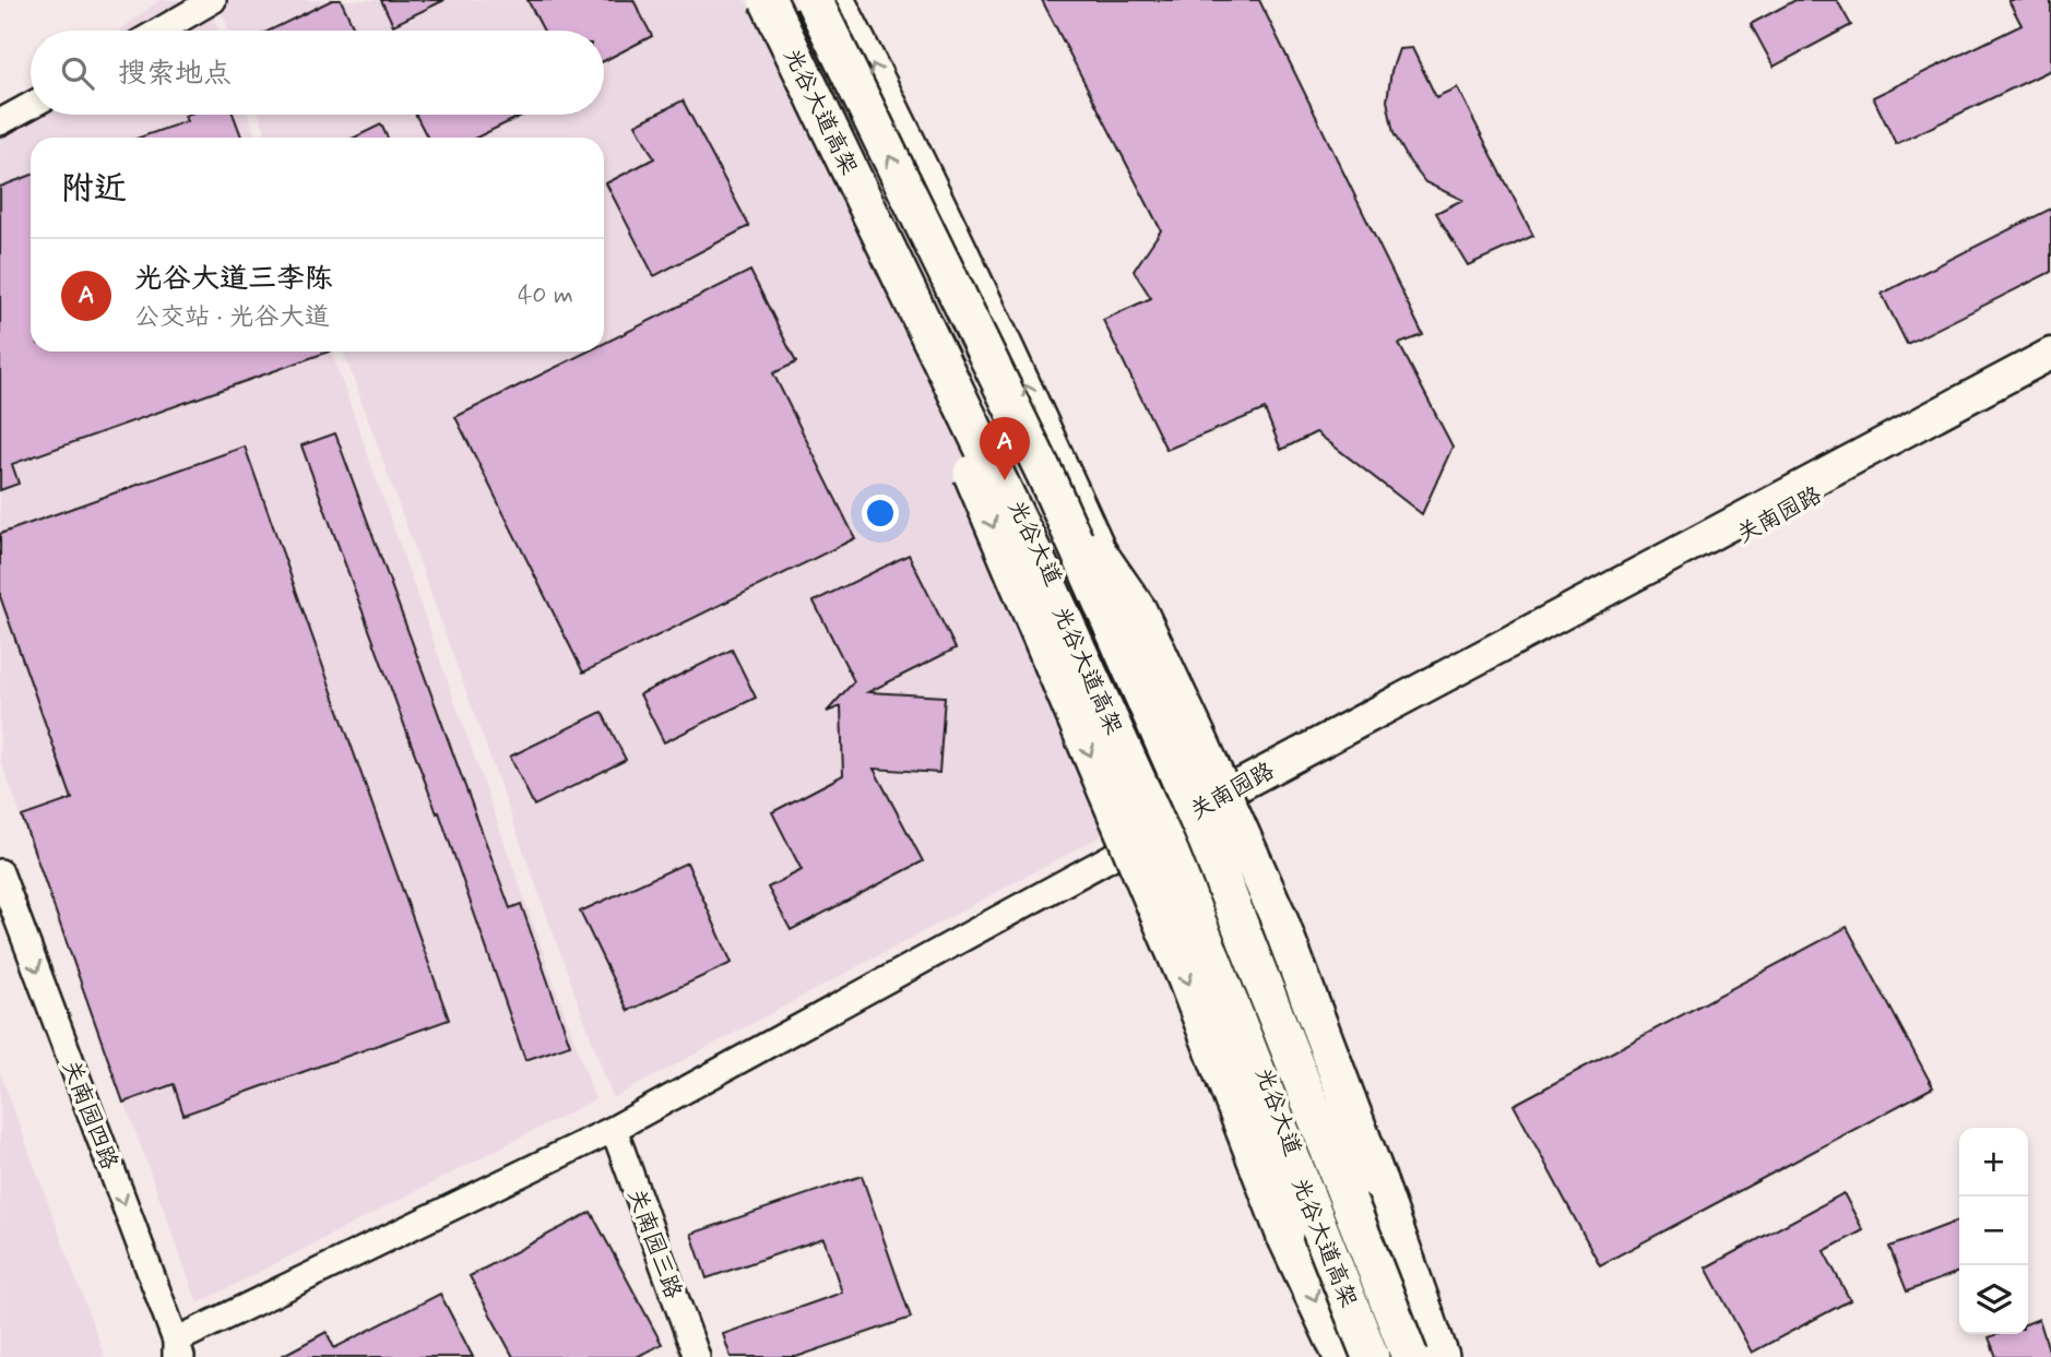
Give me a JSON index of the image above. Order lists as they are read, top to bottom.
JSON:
{
  "streets": {
    "highway": ["光谷大道高架"],
    "main road": ["关南园路", "光谷大道"],
    "street": ["关南园四路", "关南园三路"]
  },
  "crossings": [
    ["光谷大道高架", "光谷大道"],
    ["关南园路", "光谷大道"]
  ],
  "one_way": ["关南园四路"],
  "page": {
    "search": "搜索地点",
    "heading": "附近",
    "list": [
      {
        "mark": "A",
        "name": "光谷大道三李陈",
        "note": "公交站 · 光谷大道",
        "value": "40 m"
      }
    ],
    "pins": "A",
    "map_buttons": ["+", "−"]
  }
}
